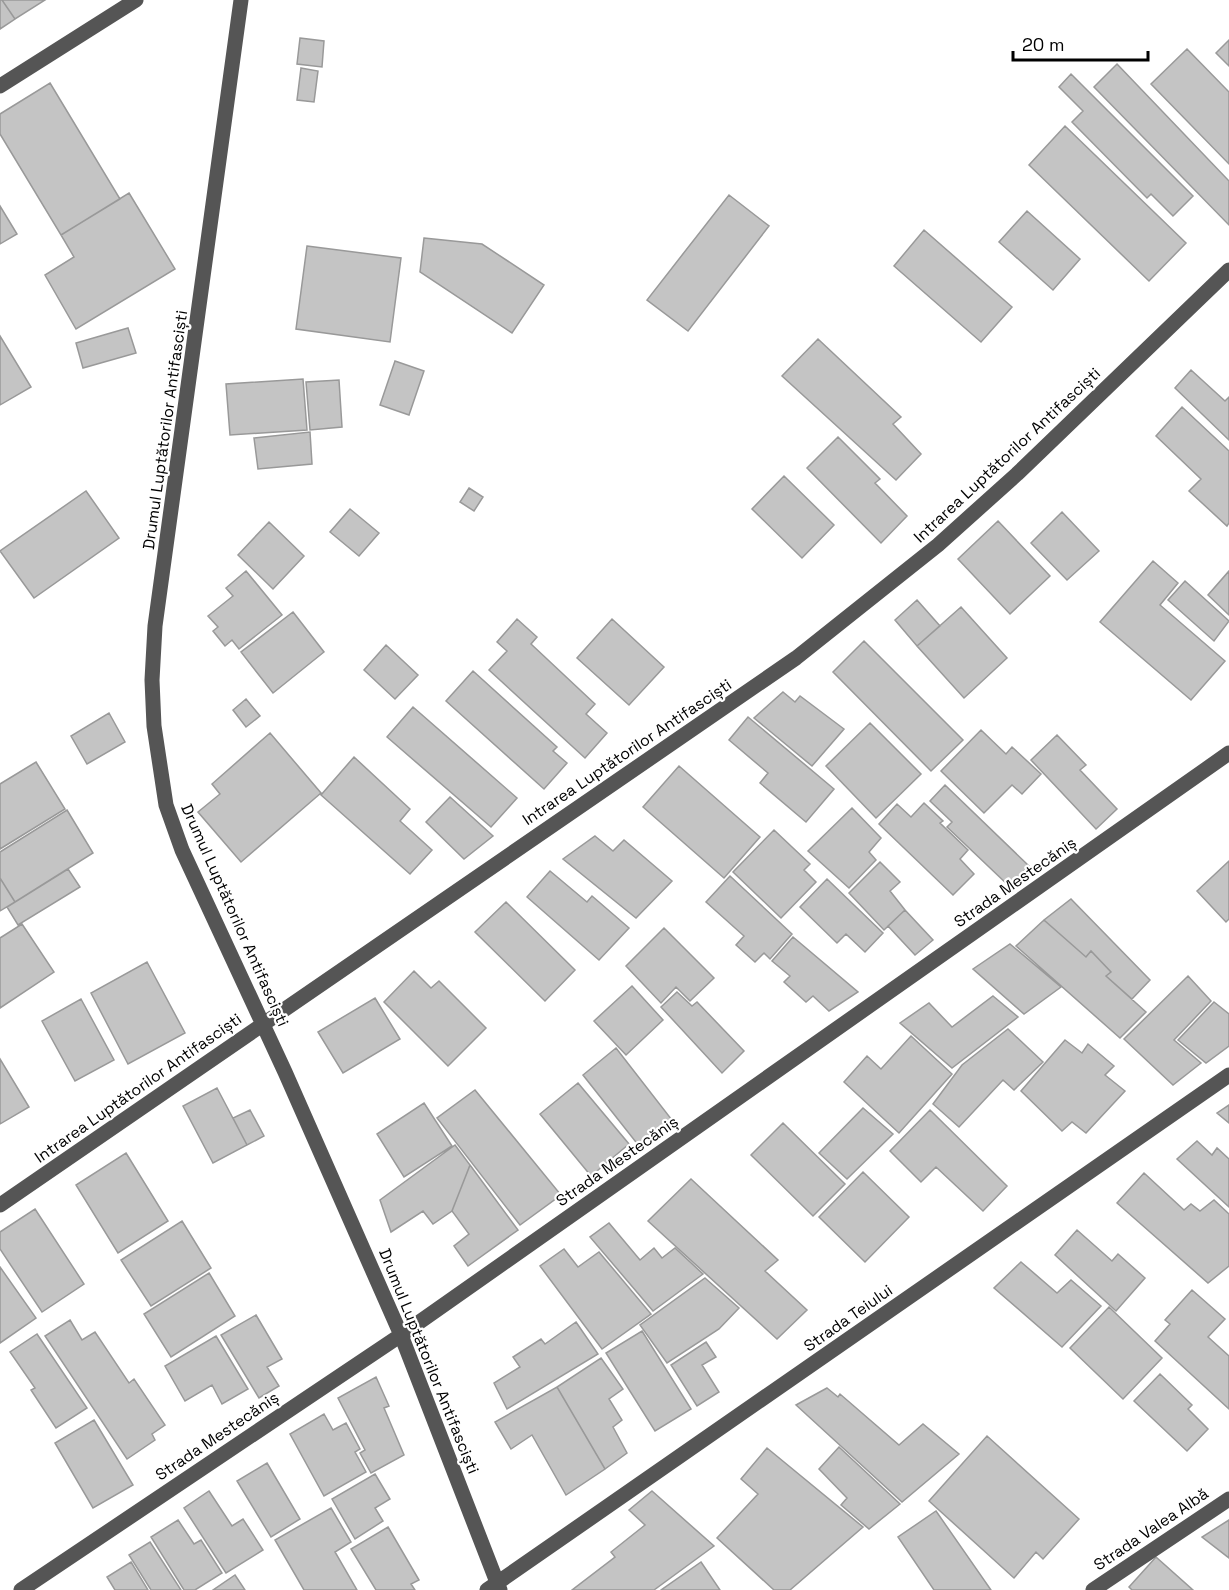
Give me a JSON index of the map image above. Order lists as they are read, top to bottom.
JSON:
{
  "streets": {
    "street": [
      "Drumul Luptătorilor Antifasciști",
      "Intrarea Luptătorilor Antifasciști",
      "Strada Mestecăniș",
      "Strada Teiului",
      "Strada Valea Albă"
    ]
  },
  "crossings": [
    ["Drumul Luptătorilor Antifasciști", "Intrarea Luptătorilor Antifasciști"],
    ["Drumul Luptătorilor Antifasciști", "Strada Mestecăniș"],
    ["Drumul Luptătorilor Antifasciști", "Strada Teiului"]
  ],
  "scale_bar": "20 m"
}
